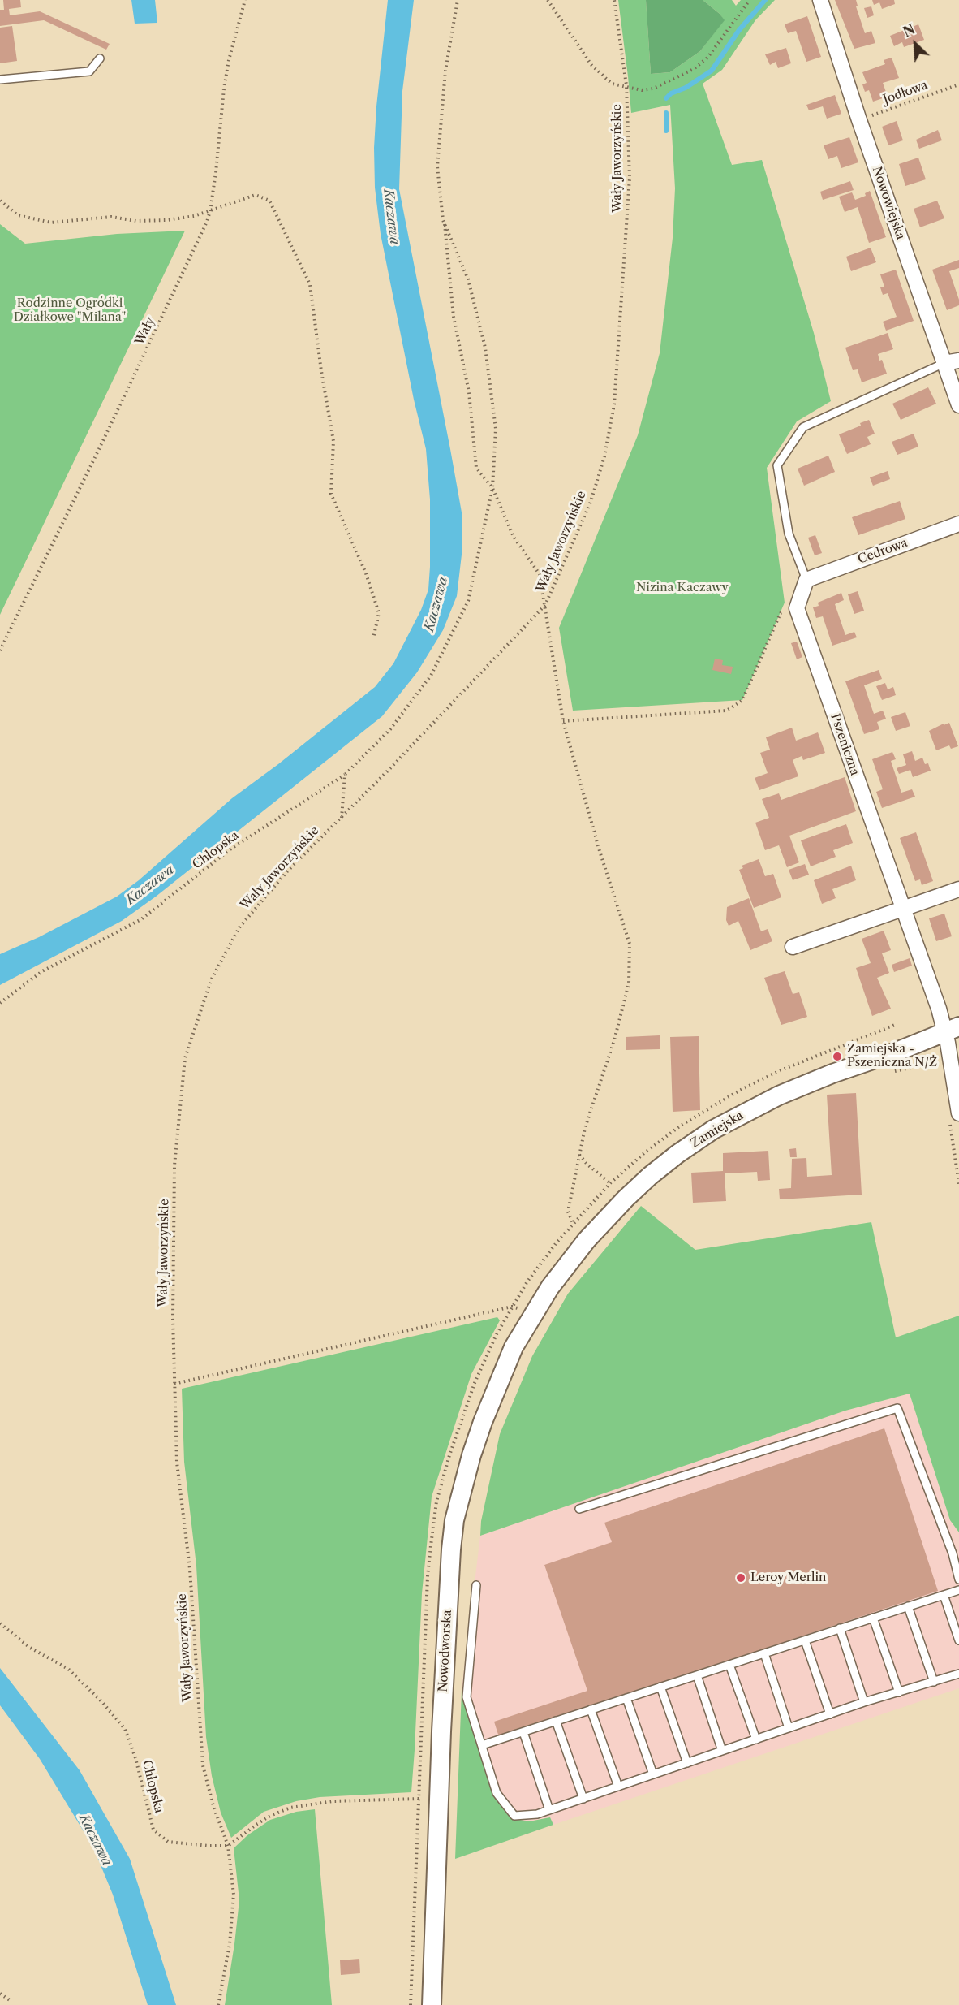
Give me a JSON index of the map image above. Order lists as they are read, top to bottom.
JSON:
{
  "streets": {
    "street": [
      "Nowowiejska",
      "Cedrowa",
      "Pszeniczna",
      "Zamiejska",
      "Nowodworska"
    ],
    "path": [
      "Jodłowa",
      "Wały Jaworzyńskie",
      "Wały",
      "Chłopska"
    ]
  },
  "crossings": [
    ["Jodłowa", "Nowowiejska"],
    ["Wały Jaworzyńskie", "Chłopska"],
    ["Pszeniczna", "Zamiejska"],
    ["Zamiejska", "Nowodworska"]
  ],
  "water": ["Kaczawa"],
  "parks": ["Rodzinne Ogródki Działkowe \"Milana\"", "Nizina Kaczawy"],
  "places": ["Zamiejska - Pszeniczna N/Ż", "Leroy Merlin"],
  "north": "top left"
}
